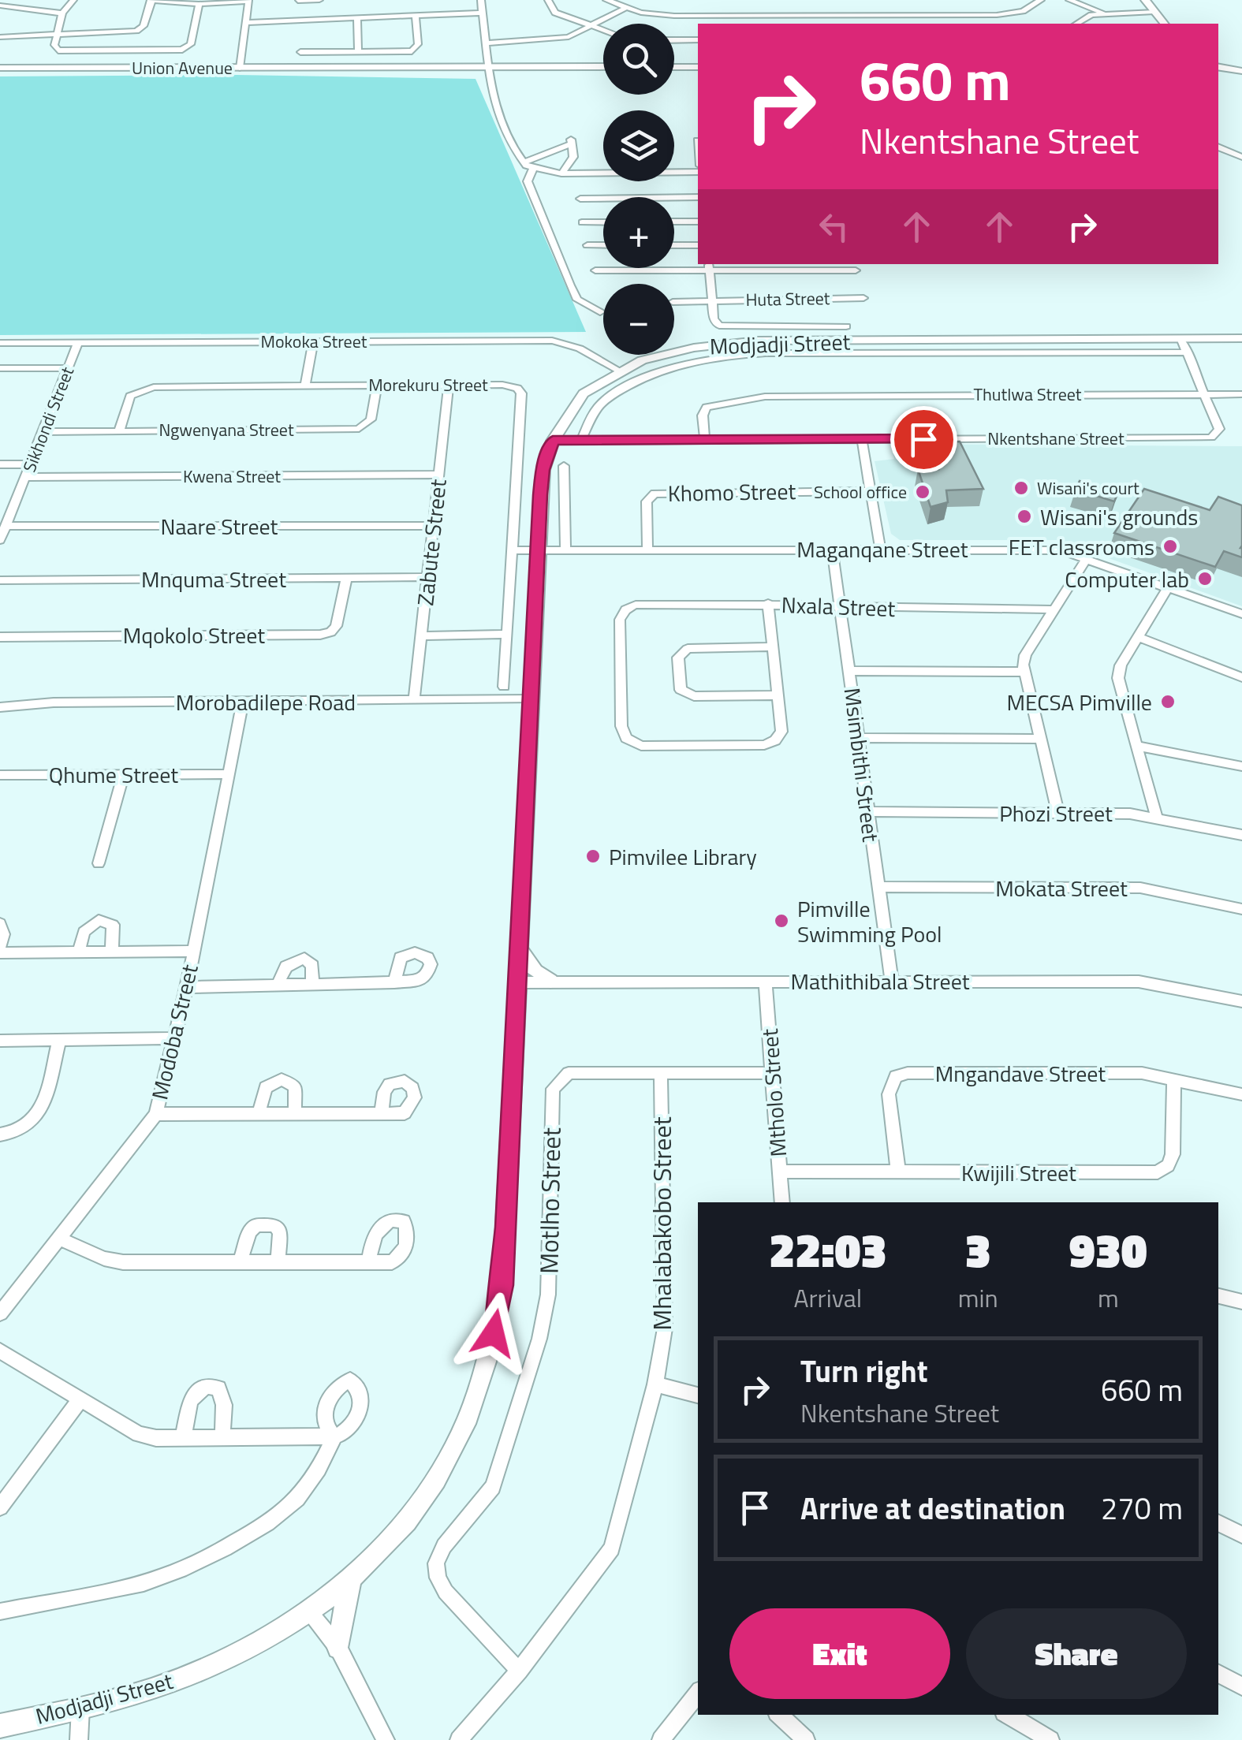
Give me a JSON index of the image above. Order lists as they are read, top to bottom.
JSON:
{
  "streets": {
    "street": [
      "Union Avenue",
      "Huta Street",
      "Mokoka Street",
      "Modjadji Street",
      "Morekuru Street",
      "Thutlwa Street",
      "Sikhondi Street",
      "Ngwenyana Street",
      "Nkentshane Street",
      "Kwena Street",
      "Khomo Street",
      "Naare Street",
      "Zabute Street",
      "Maganqane Street",
      "Mnquma Street",
      "Nxala Street",
      "Mqokolo Street",
      "Morobadilepe Road",
      "Msimbithi Street",
      "Qhume Street",
      "Phozi Street",
      "Mokata Street",
      "Mathithibala Street",
      "Modoba Street",
      "Mngandave Street",
      "Mtholo Street",
      "Kwijili Street",
      "Motlho Street",
      "Mhalabakobo Street"
    ]
  },
  "crossings": [
    ["Mokoka Street", "Modjadji Street"],
    ["Mokoka Street", "Sikhondi Street"],
    ["Modjadji Street", "Nkentshane Street"],
    ["Modjadji Street", "Maganqane Street"],
    ["Modjadji Street", "Morobadilepe Road"],
    ["Modjadji Street", "Mathithibala Street"],
    ["Morekuru Street", "Ngwenyana Street"],
    ["Morekuru Street", "Zabute Street"],
    ["Morekuru Street", "Maganqane Street"],
    ["Thutlwa Street", "Nkentshane Street"],
    ["Sikhondi Street", "Ngwenyana Street"],
    ["Sikhondi Street", "Kwena Street"],
    ["Sikhondi Street", "Naare Street"],
    ["Kwena Street", "Zabute Street"],
    ["Khomo Street", "Maganqane Street"],
    ["Naare Street", "Zabute Street"],
    ["Zabute Street", "Mnquma Street"],
    ["Zabute Street", "Morobadilepe Road"],
    ["Maganqane Street", "Msimbithi Street"],
    ["Mnquma Street", "Mqokolo Street"],
    ["Nxala Street", "Msimbithi Street"],
    ["Morobadilepe Road", "Modoba Street"],
    ["Msimbithi Street", "Phozi Street"],
    ["Msimbithi Street", "Mokata Street"],
    ["Msimbithi Street", "Mathithibala Street"],
    ["Qhume Street", "Modoba Street"],
    ["Mathithibala Street", "Mtholo Street"],
    ["Mngandave Street", "Kwijili Street"],
    ["Mtholo Street", "Kwijili Street"],
    ["Mtholo Street", "Motlho Street"],
    ["Motlho Street", "Mhalabakobo Street"]
  ],
  "places": [
    "Wisani's court",
    "School office",
    "Wisani's grounds",
    "FET classrooms",
    "Computer lab",
    "MECSA Pimville",
    "Pimvilee Library",
    "Pimville Swimming Pool"
  ],
  "page": {
    "map_buttons": ["+", "−"],
    "turn": ["660 m", "Nkentshane Street"],
    "eta": [
      "22:03",
      "Arrival",
      "3",
      "min",
      "930",
      "m"
    ],
    "list": [
      {
        "name": "Turn right",
        "note": "Nkentshane Street",
        "value": "660 m"
      },
      {
        "name": "Arrive at destination",
        "value": "270 m"
      }
    ],
    "buttons": ["Exit", "Share"]
  }
}
